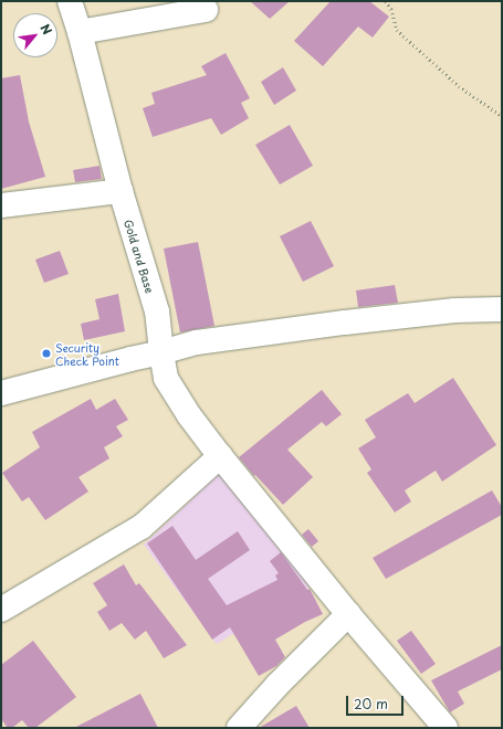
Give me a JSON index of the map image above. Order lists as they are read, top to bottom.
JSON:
{
  "streets": {
    "street": ["Gold and Base"]
  },
  "places": ["Security Check Point"],
  "scale_bar": "20 m",
  "north": "top right"
}
